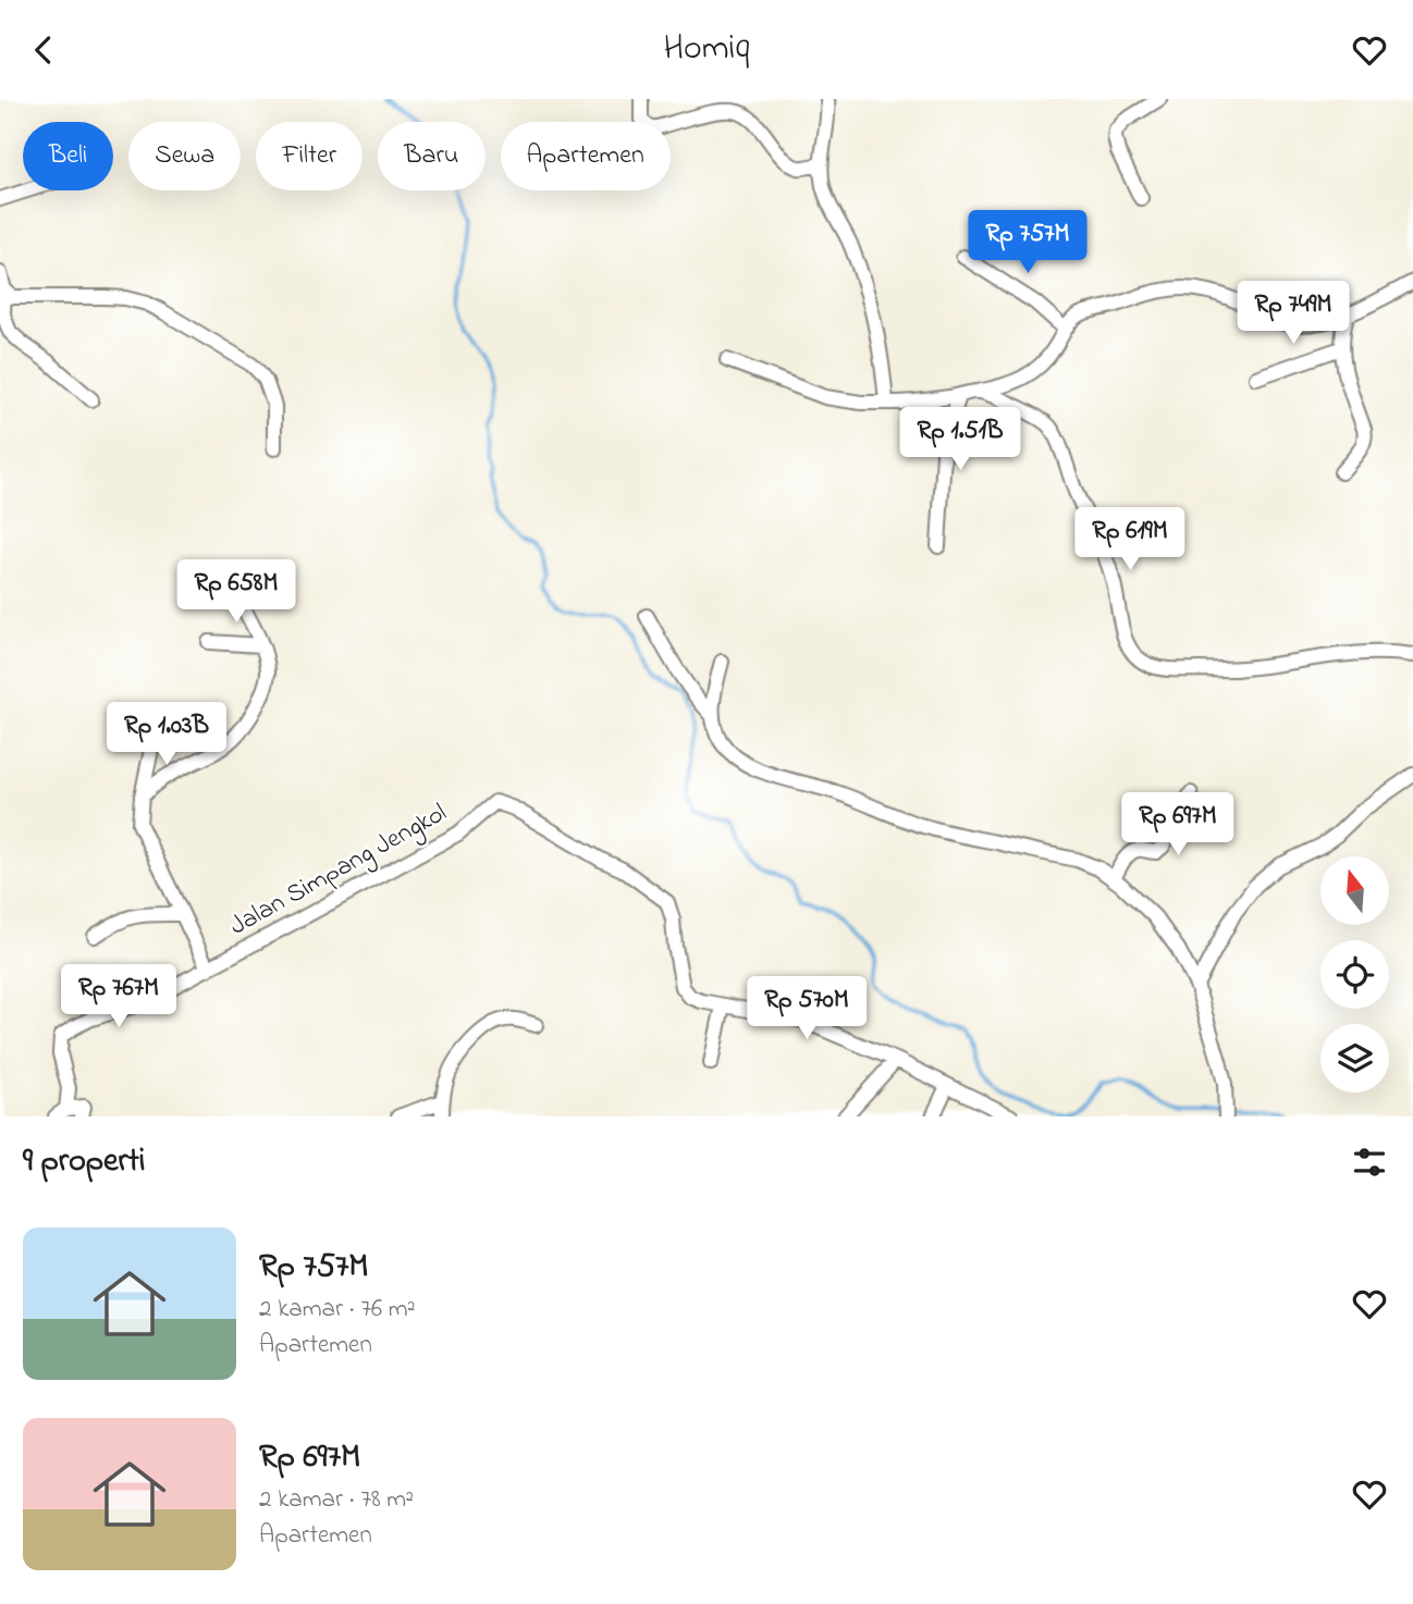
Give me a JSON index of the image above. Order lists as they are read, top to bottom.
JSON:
{
  "streets": {
    "street": ["Jalan Simpang Jengkol"]
  },
  "north": "top",
  "page": {
    "header": "Homiq",
    "chip": [
      "Beli",
      "Sewa",
      "Filter",
      "Baru",
      "Apartemen"
    ],
    "price": [
      "Rp 757M",
      "Rp 749M",
      "Rp 1.51B",
      "Rp 619M",
      "Rp 658M",
      "Rp 1.03B",
      "Rp 697M",
      "Rp 767M",
      "Rp 570M"
    ],
    "heading": "9 properti",
    "list": [
      {
        "name": "Rp 757M",
        "note": "2 kamar · 76 m² · Apartemen"
      },
      {
        "name": "Rp 697M",
        "note": "2 kamar · 78 m² · Apartemen"
      }
    ]
  }
}
